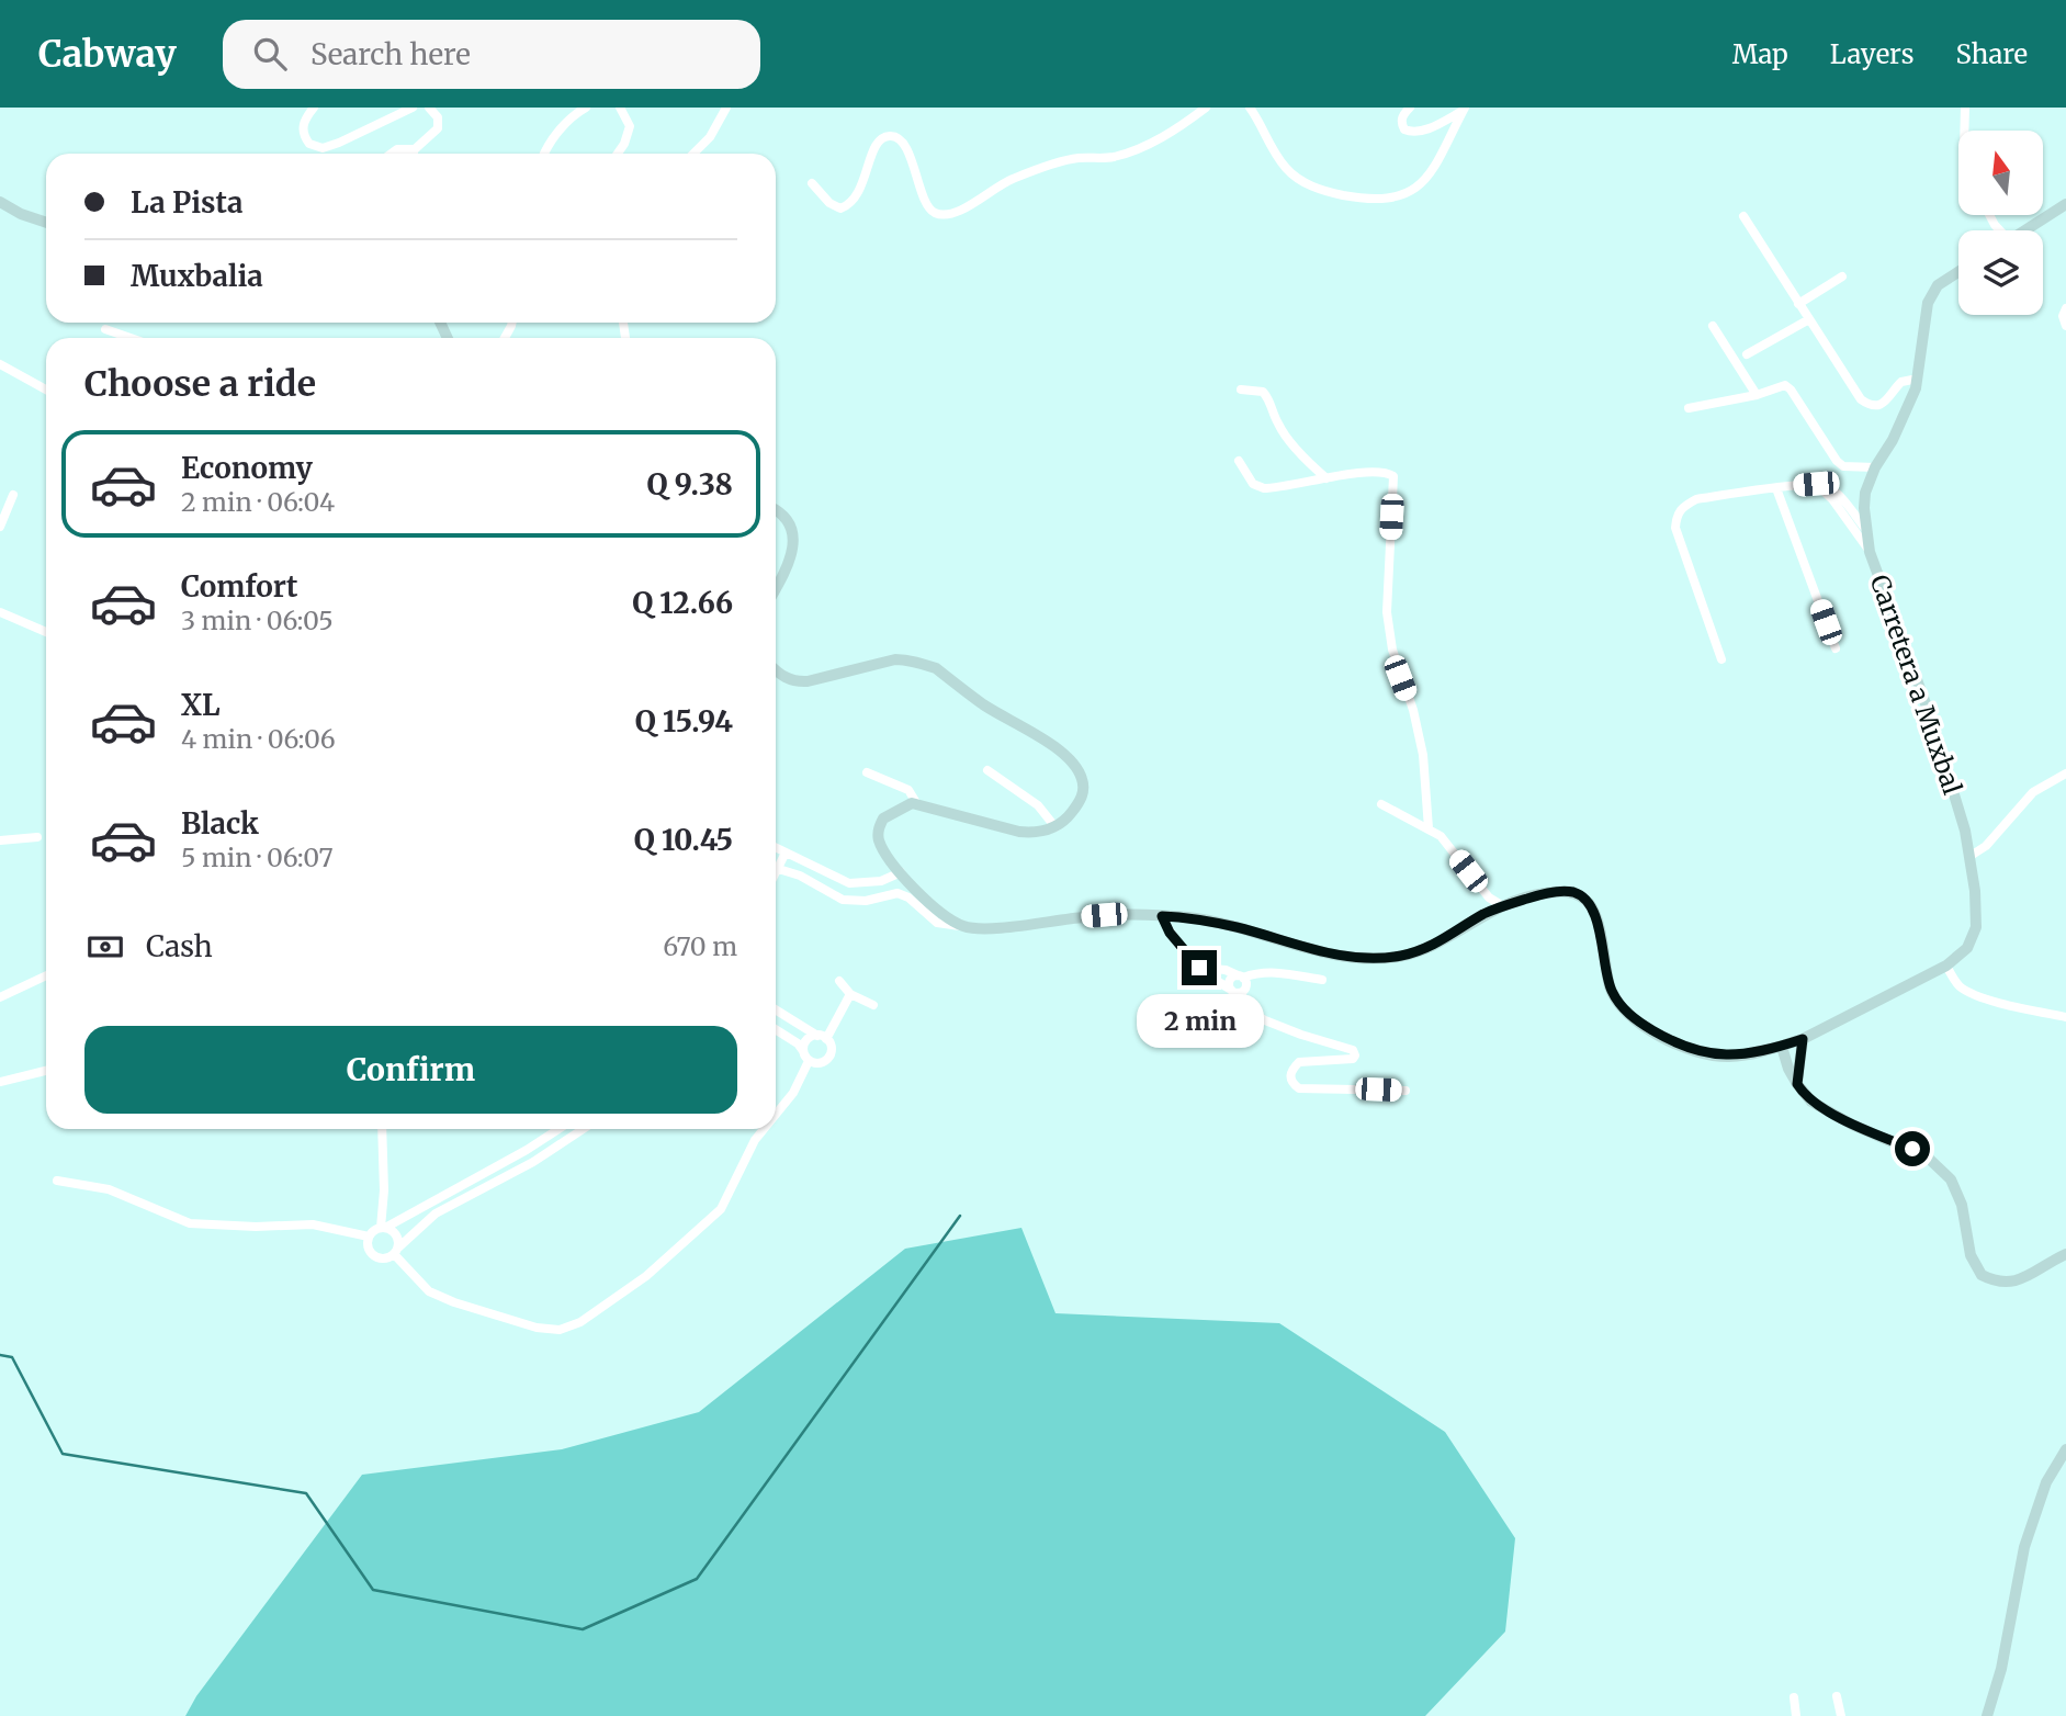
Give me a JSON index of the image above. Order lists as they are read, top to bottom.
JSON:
{
  "streets": {
    "main road": ["Carretera a Muxbal"]
  },
  "north": "top",
  "page": {
    "header": "Cabway",
    "search": "Search here",
    "nav": ["Map", "Layers", "Share"],
    "banner": ["La Pista", "Muxbalia"],
    "heading": "Choose a ride",
    "list": [
      {
        "name": "Economy",
        "note": "2 min · 06:04",
        "value": "Q 9.38"
      },
      {
        "name": "Comfort",
        "note": "3 min · 06:05",
        "value": "Q 12.66"
      },
      {
        "name": "XL",
        "note": "4 min · 06:06",
        "value": "Q 15.94"
      },
      {
        "name": "Black",
        "note": "5 min · 06:07",
        "value": "Q 10.45"
      }
    ],
    "pay": ["Cash", "670 m"],
    "bubble": "2 min",
    "buttons": "Confirm"
  }
}
